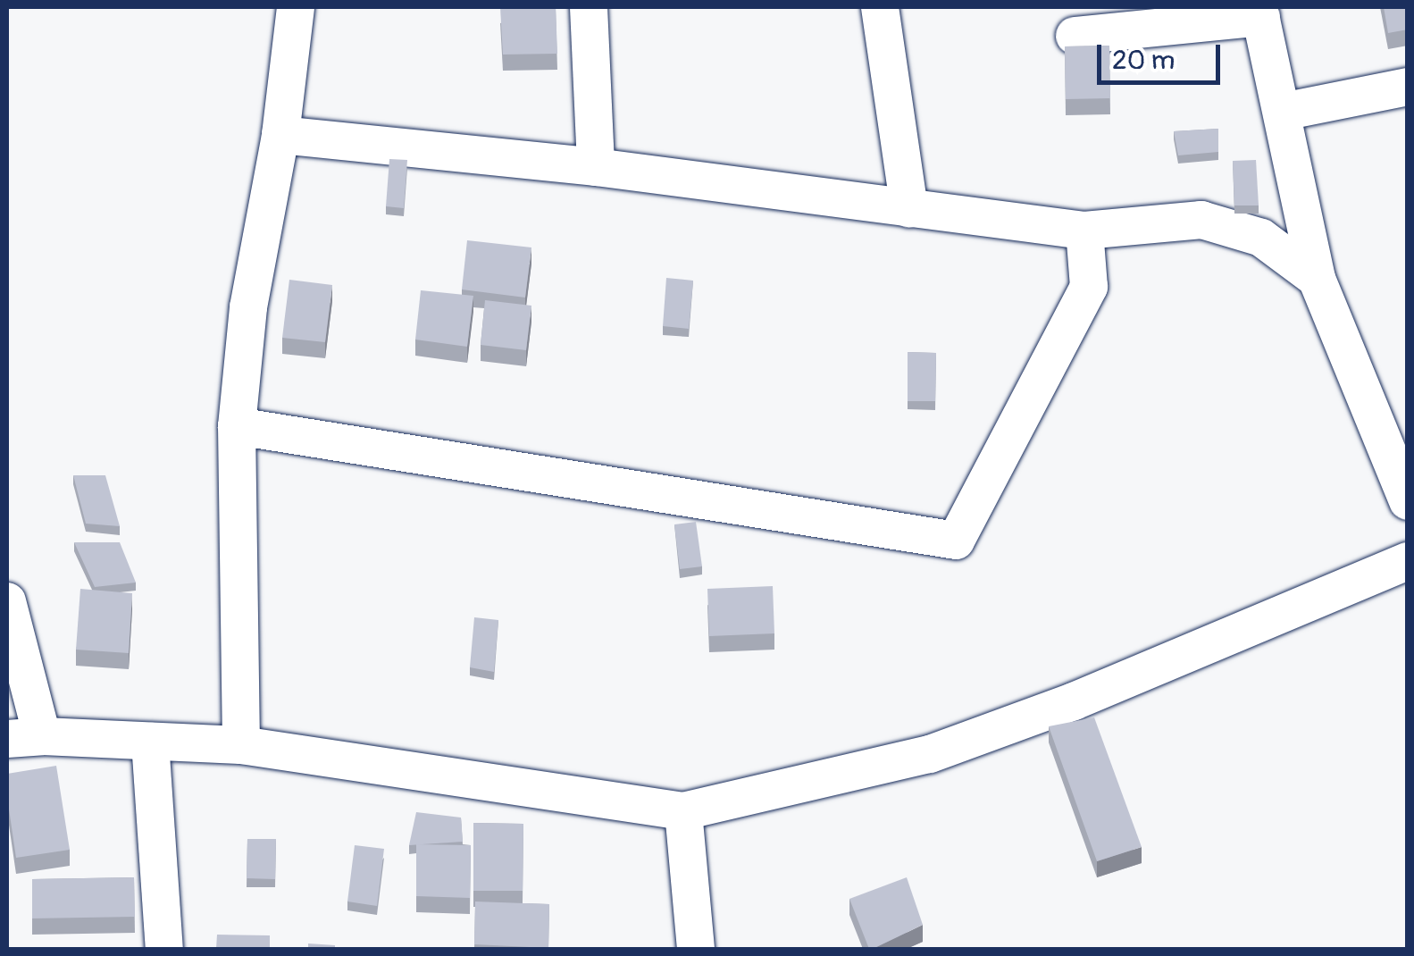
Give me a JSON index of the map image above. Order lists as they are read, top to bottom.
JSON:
{
  "scale_bar": "20 m"
}
